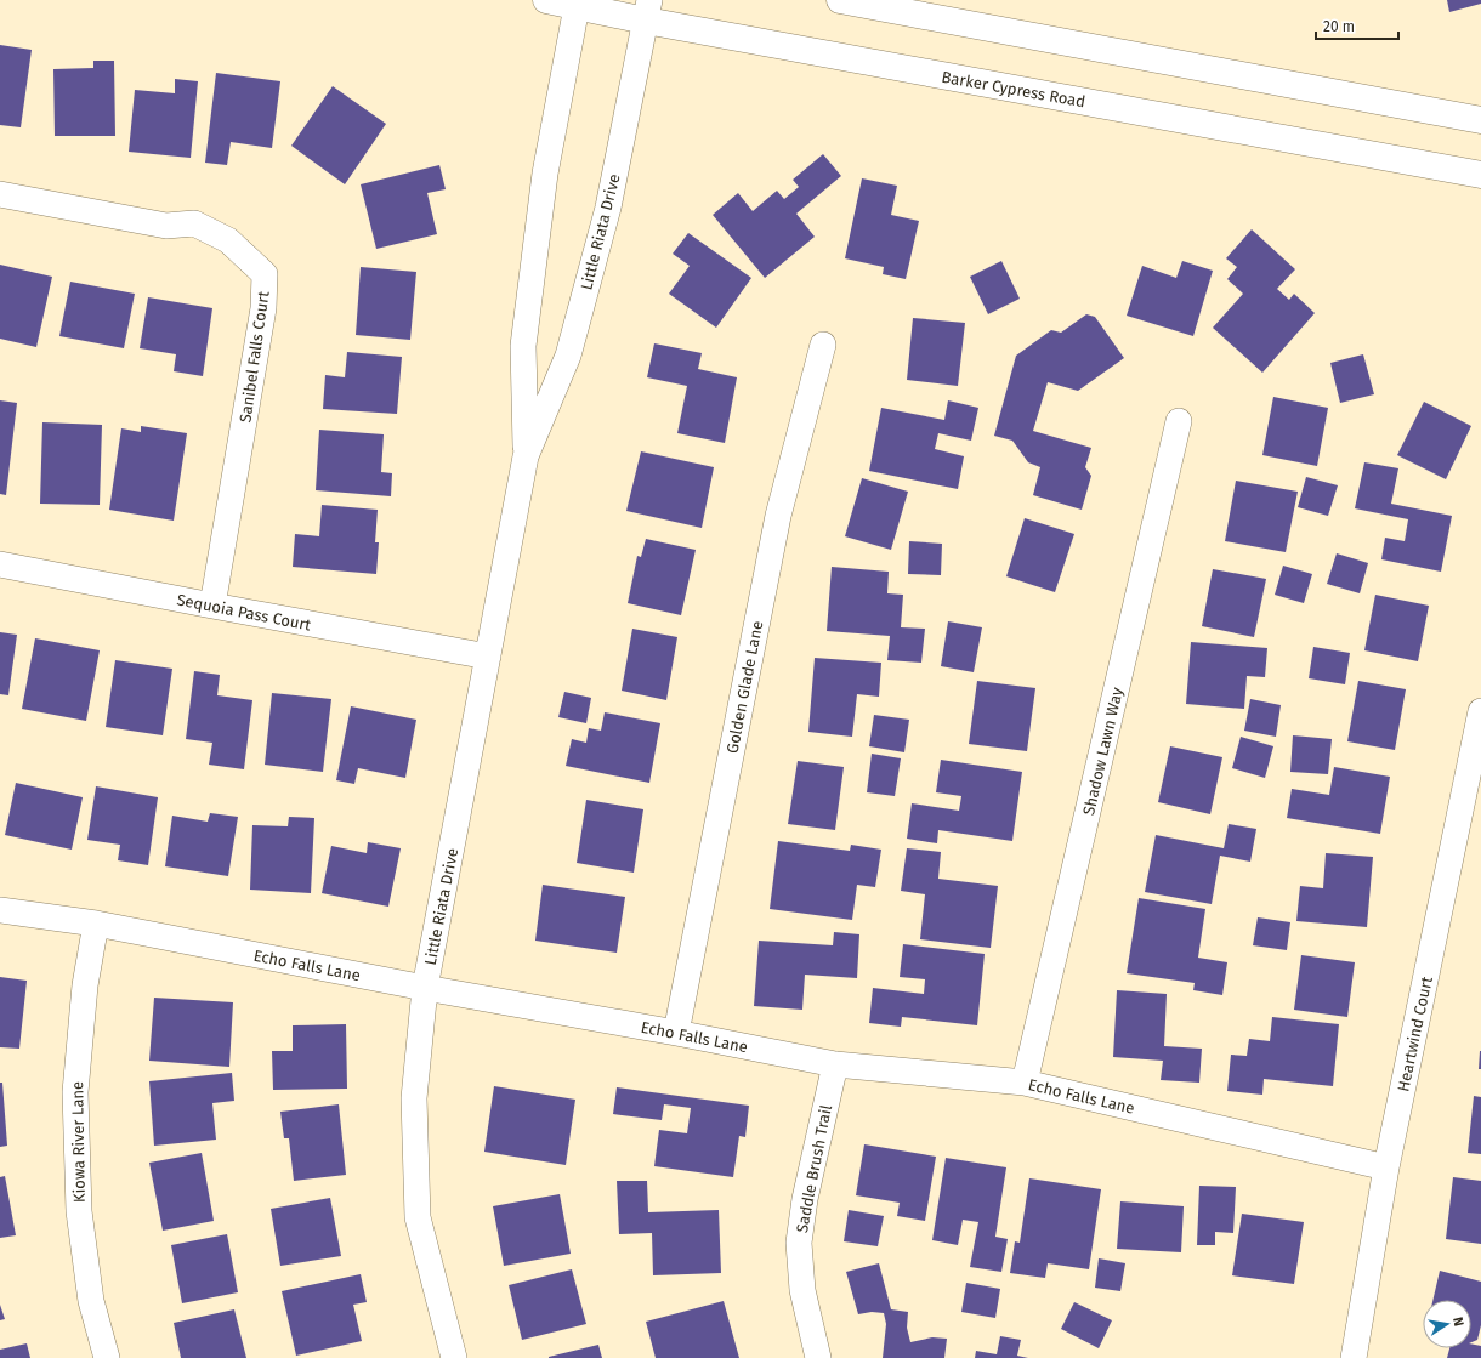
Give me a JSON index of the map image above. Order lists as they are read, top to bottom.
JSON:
{
  "streets": {
    "main road": ["Barker Cypress Road"],
    "street": [
      "Little Riata Drive",
      "Sanibel Falls Court",
      "Sequoia Pass Court",
      "Golden Glade Lane",
      "Shadow Lawn Way",
      "Echo Falls Lane",
      "Heartwind Court",
      "Kiowa River Lane",
      "Saddle Brush Trail"
    ]
  },
  "crossings": [
    ["Barker Cypress Road", "Little Riata Drive"],
    ["Little Riata Drive", "Sequoia Pass Court"],
    ["Little Riata Drive", "Echo Falls Lane"],
    ["Sanibel Falls Court", "Sequoia Pass Court"],
    ["Golden Glade Lane", "Echo Falls Lane"],
    ["Shadow Lawn Way", "Echo Falls Lane"],
    ["Echo Falls Lane", "Heartwind Court"],
    ["Echo Falls Lane", "Kiowa River Lane"],
    ["Echo Falls Lane", "Saddle Brush Trail"]
  ],
  "scale_bar": "20 m",
  "north": "right"
}
